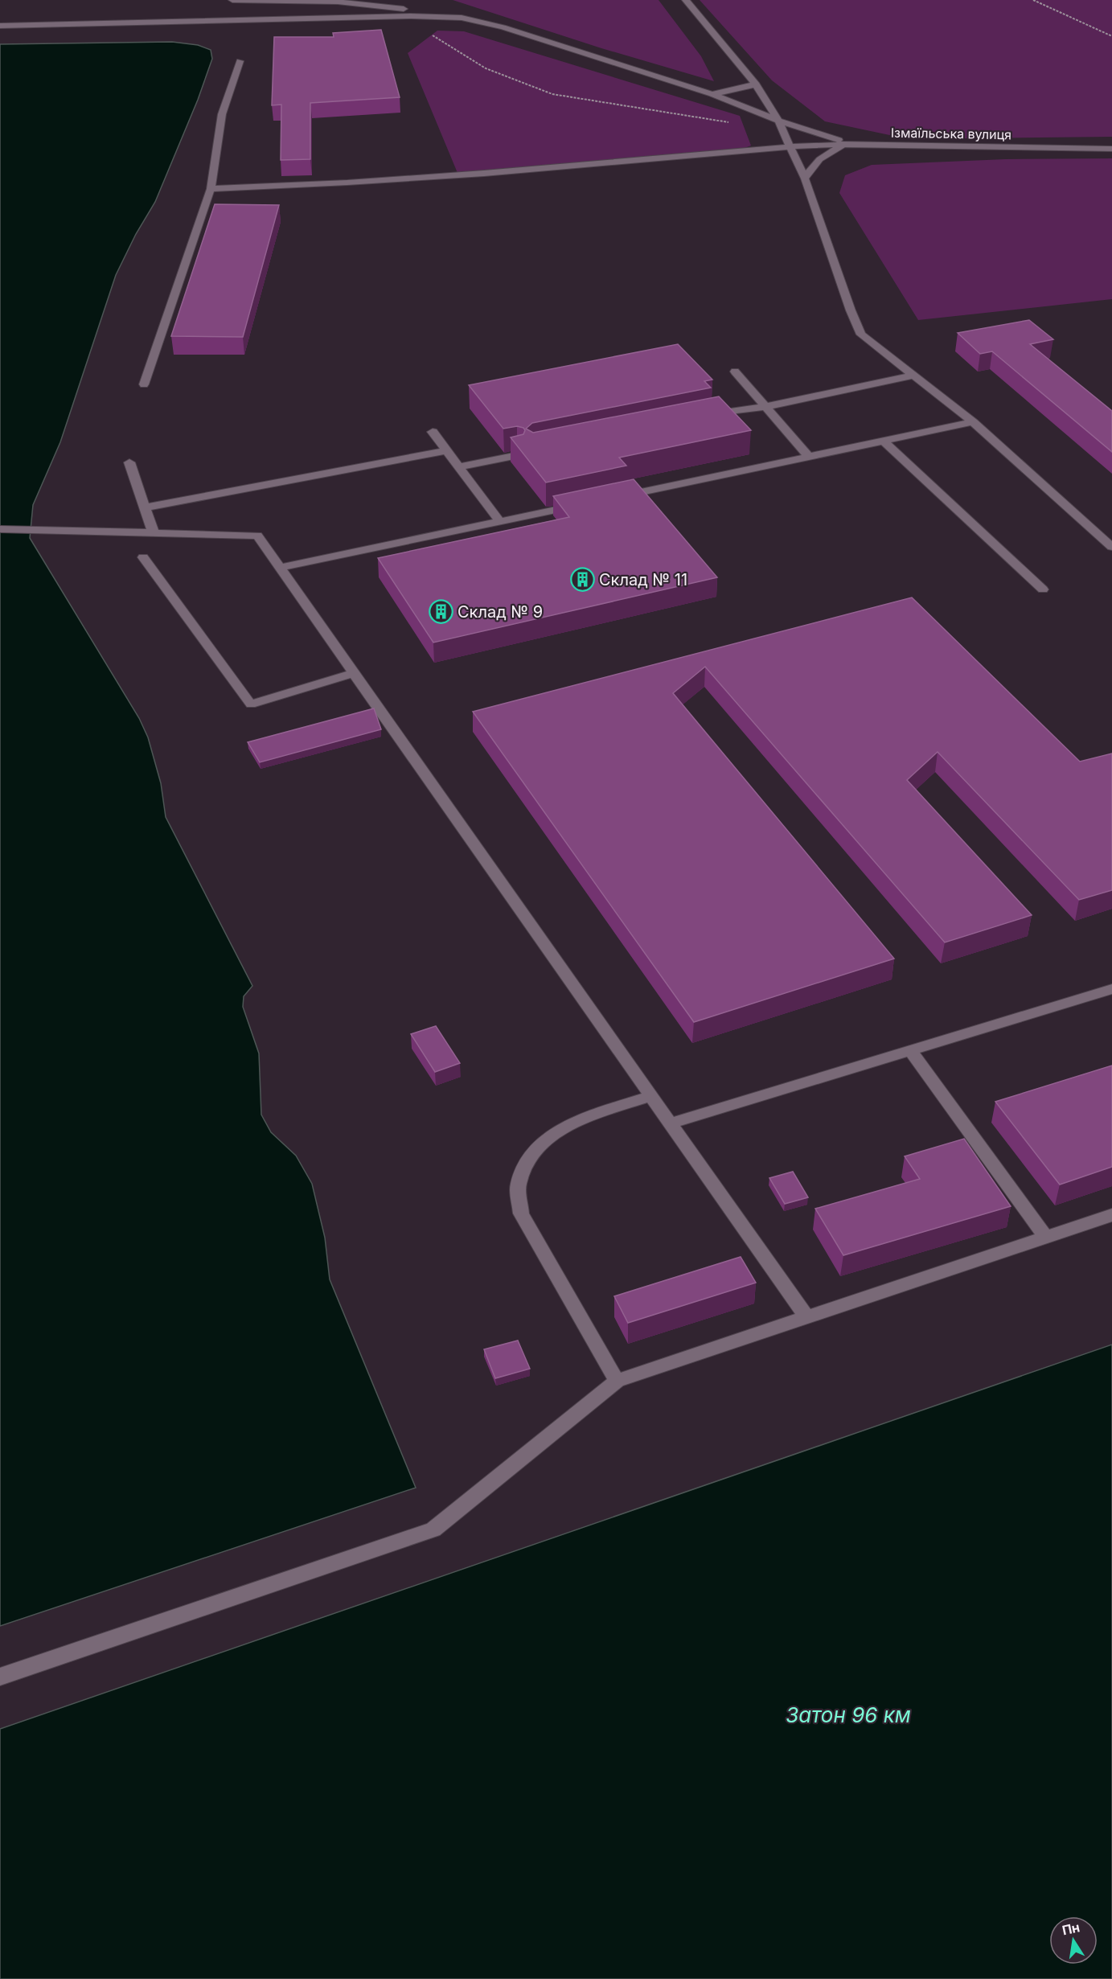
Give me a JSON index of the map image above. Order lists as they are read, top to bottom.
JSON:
{
  "streets": {
    "street": ["Ізмаїльська вулиця"]
  },
  "water": ["Затон 96 км"],
  "places": {
    "building": ["Склад № 11", "Склад № 9"]
  },
  "north": "top"
}
